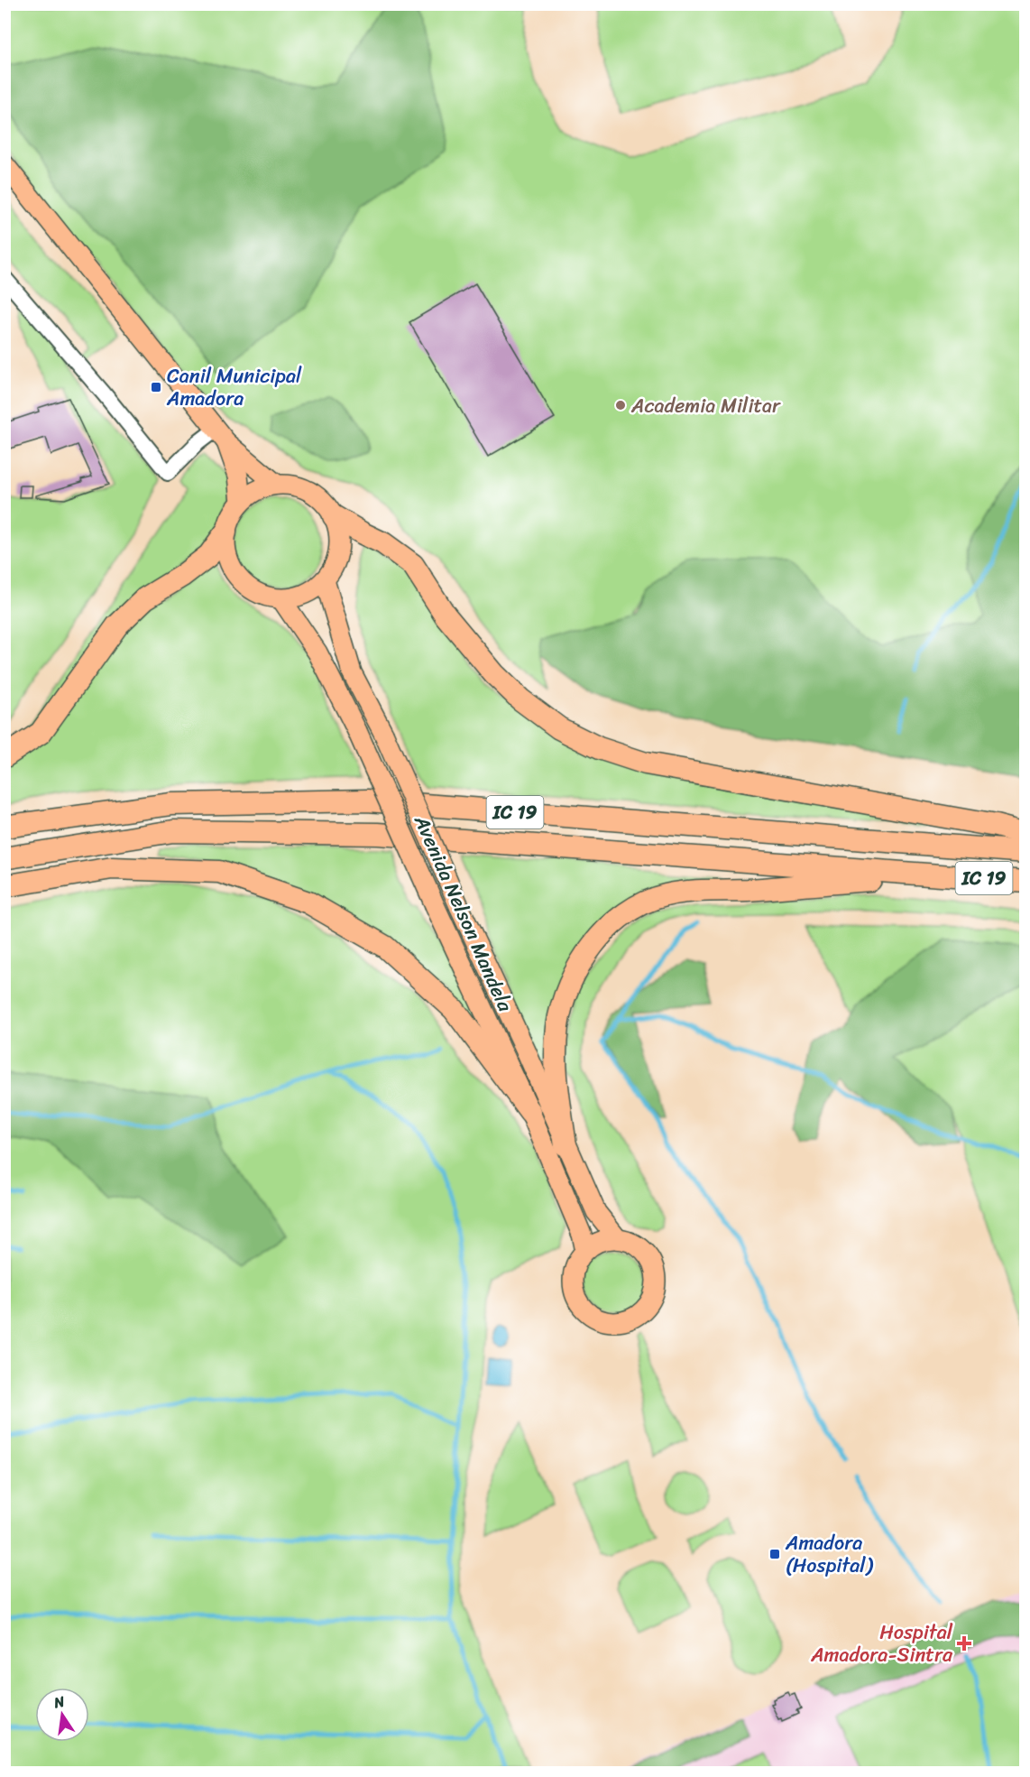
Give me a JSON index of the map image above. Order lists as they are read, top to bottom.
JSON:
{
  "streets": {
    "highway": ["IC 19"],
    "main road": ["Avenida Nelson Mandela"]
  },
  "places": {
    "transit": ["Canil Municipal Amadora", "Amadora (Hospital)"],
    "other": ["Academia Militar"],
    "health": ["Hospital Amadora-Sintra"]
  },
  "north": "top"
}
